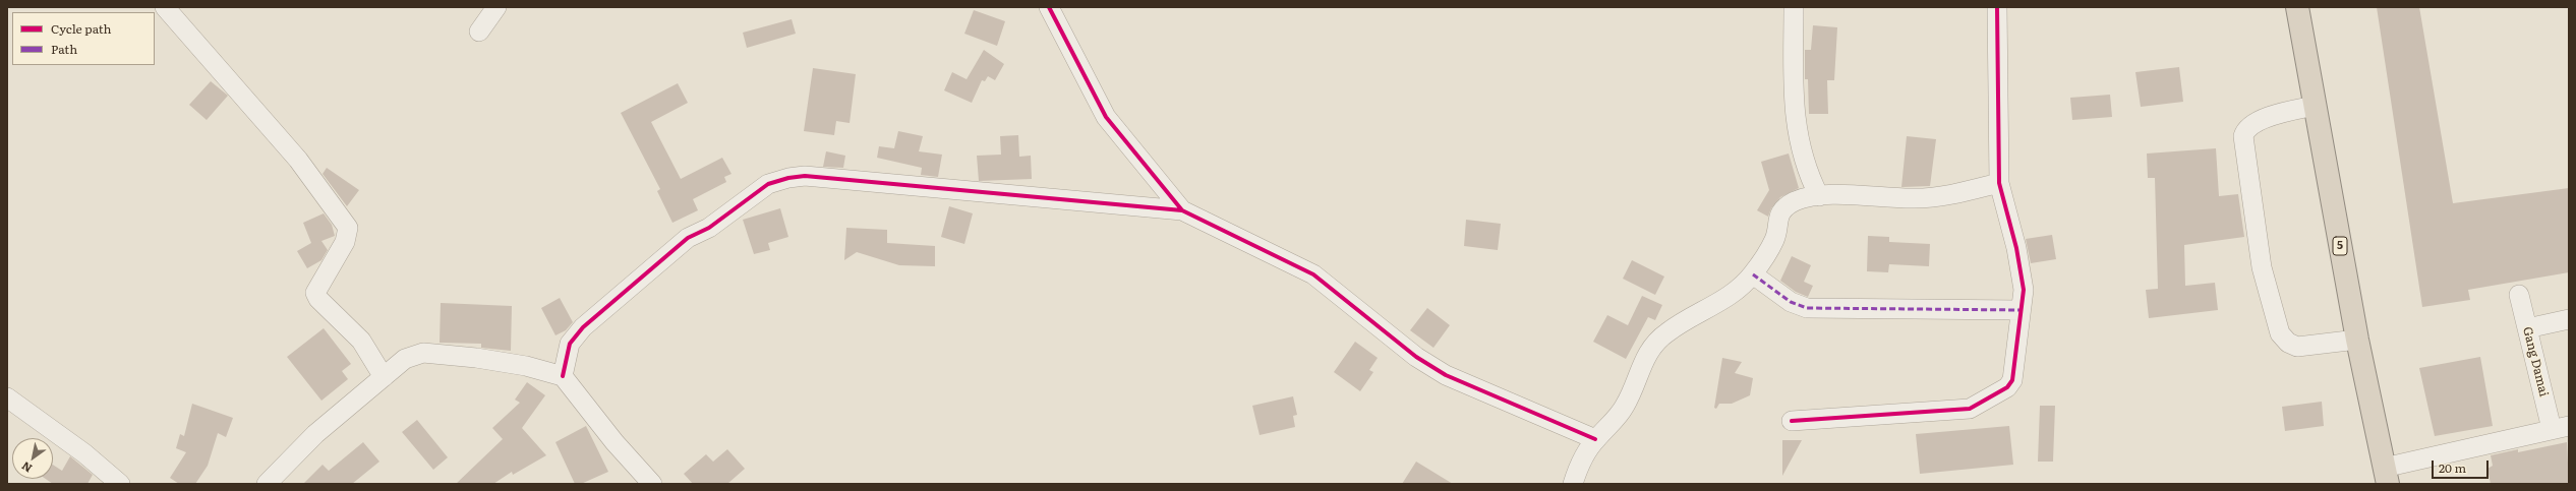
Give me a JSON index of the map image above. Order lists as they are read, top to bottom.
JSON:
{
  "streets": {
    "highway": ["5"],
    "street": ["Gang Damai"]
  },
  "legend": ["Cycle path", "Path"],
  "scale_bar": "20 m",
  "north": "bottom left"
}
